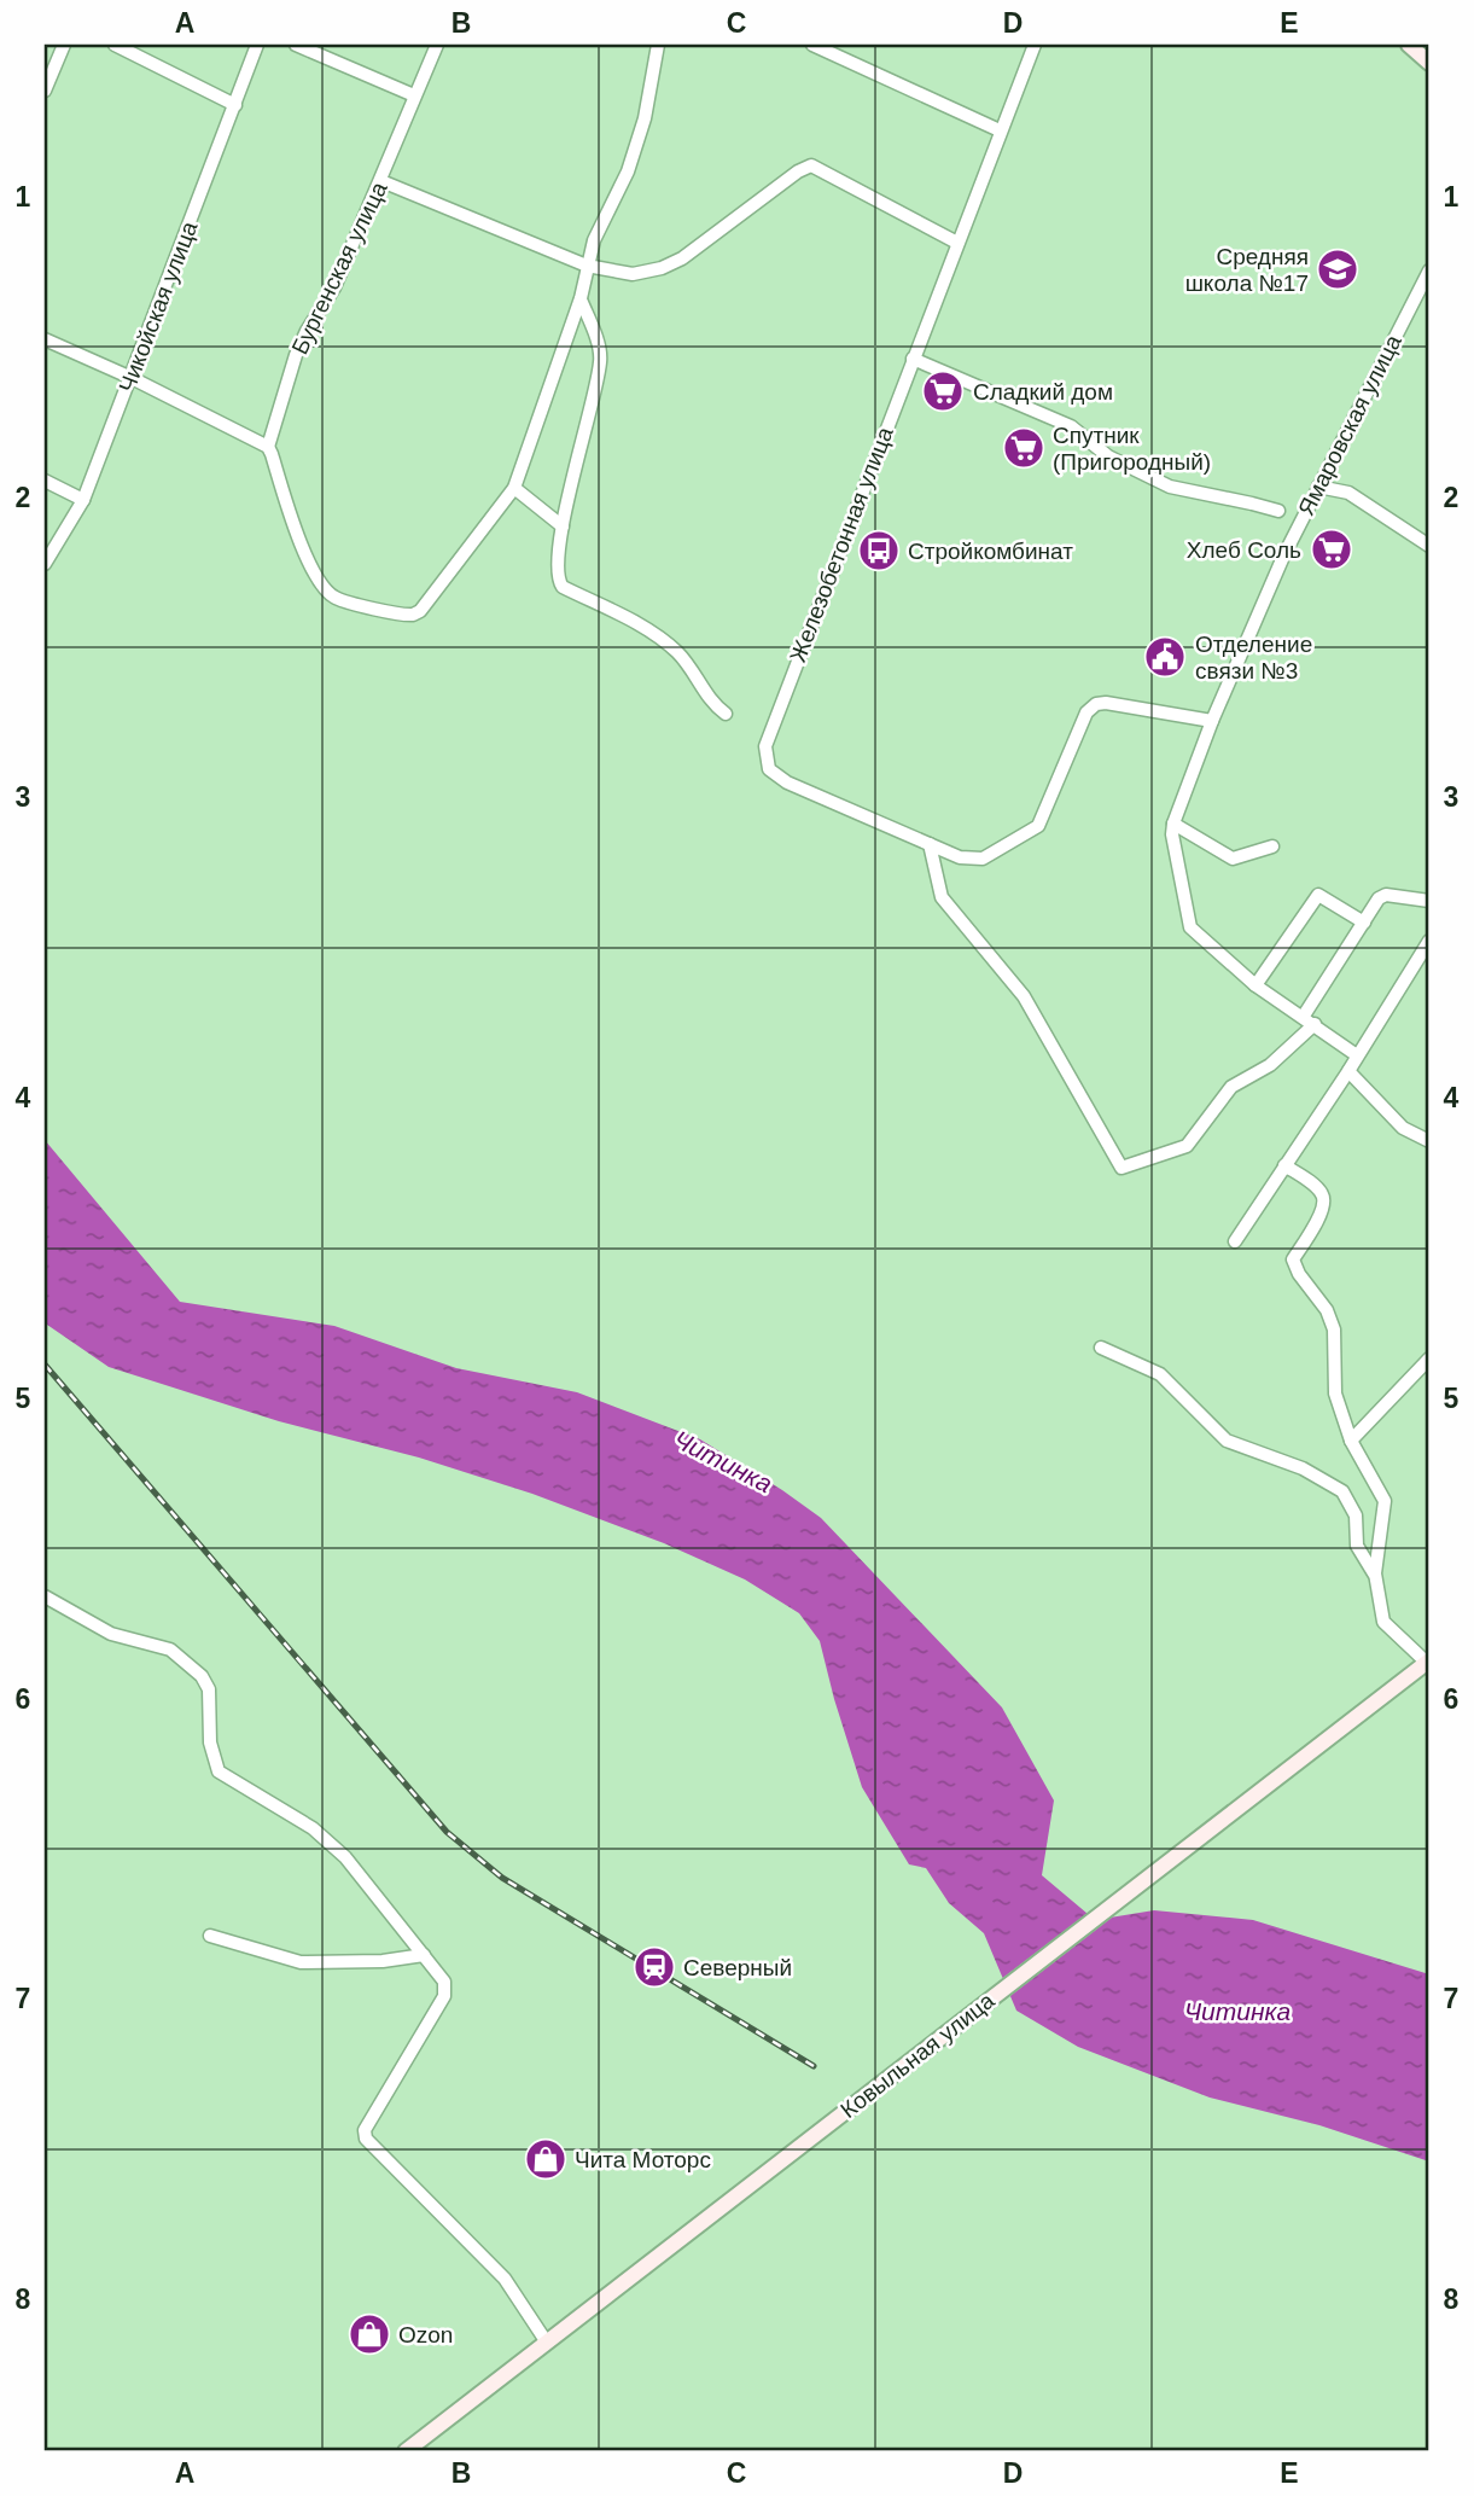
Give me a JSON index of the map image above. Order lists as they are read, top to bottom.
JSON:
{
  "streets": {
    "main road": ["Ковыльная улица"],
    "street": [
      "Бургенская улица",
      "Чикойская улица",
      "Ямаровская улица",
      "Железобетонная улица"
    ]
  },
  "crossings": [
    ["Ямаровская улица", "Железобетонная улица"]
  ],
  "water": ["Читинка"],
  "places": {
    "school or university": ["Средняя школа №17"],
    "supermarket": ["Сладкий дом", "Спутник (Пригородный)", "Хлеб Соль"],
    "bus stop": ["Стройкомбинат"],
    "public building": ["Отделение связи №3"],
    "station": ["Северный"],
    "shop": ["Чита Моторс", "Ozon"]
  },
  "grid": {
    "columns": [
      "A",
      "B",
      "C",
      "D",
      "E"
    ],
    "rows": [
      "1",
      "2",
      "3",
      "4",
      "5",
      "6",
      "7",
      "8"
    ]
  }
}
